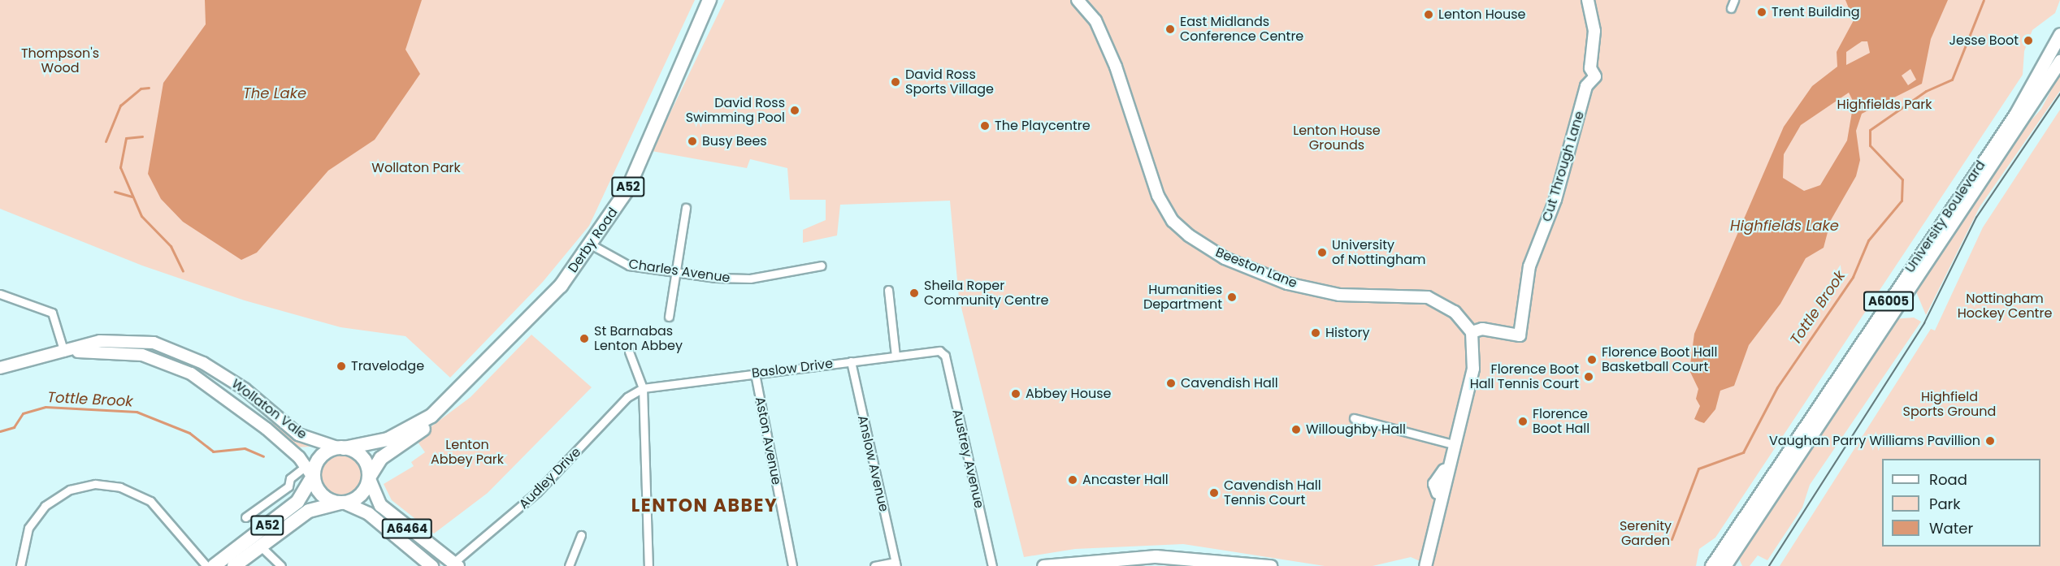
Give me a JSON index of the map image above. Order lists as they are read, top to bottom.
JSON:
{
  "streets": {
    "highway": ["A52", "Derby Road"],
    "main road": ["University Boulevard", "A6005", "A6464"],
    "street": [
      "Cut Through Lane",
      "Beeston Lane",
      "Charles Avenue",
      "Baslow Drive",
      "Wollaton Vale",
      "Aston Avenue",
      "Austrey Avenue",
      "Anslow Avenue",
      "Audley Drive"
    ]
  },
  "crossings": [
    ["Cut Through Lane", "Beeston Lane"],
    ["A52", "Derby Road"],
    ["A52", "Wollaton Vale"],
    ["A52", "A6464"],
    ["Derby Road", "Charles Avenue"],
    ["Derby Road", "Wollaton Vale"],
    ["Derby Road", "A6464"],
    ["Baslow Drive", "Aston Avenue"],
    ["Baslow Drive", "Austrey Avenue"],
    ["Baslow Drive", "Anslow Avenue"],
    ["Baslow Drive", "Audley Drive"],
    ["Wollaton Vale", "A6464"],
    ["Audley Drive", "A6464"]
  ],
  "districts": ["LENTON ABBEY"],
  "water": ["The Lake", "Highfields Lake", "Tottle Brook"],
  "parks": [
    "Thompson's Wood",
    "Highfields Park",
    "Lenton House Grounds",
    "Wollaton Park",
    "Nottingham Hockey Centre",
    "Highfield Sports Ground",
    "Lenton Abbey Park",
    "Serenity Garden"
  ],
  "places": [
    "Trent Building",
    "Lenton House",
    "East Midlands Conference Centre",
    "Jesse Boot",
    "David Ross Sports Village",
    "David Ross Swimming Pool",
    "The Playcentre",
    "Busy Bees",
    "University of Nottingham",
    "Sheila Roper Community Centre",
    "Humanities Department",
    "History",
    "St Barnabas Lenton Abbey",
    "Florence Boot Hall Basketball Court",
    "Travelodge",
    "Florence Boot Hall Tennis Court",
    "Cavendish Hall",
    "Abbey House",
    "Florence Boot Hall",
    "Willoughby Hall",
    "Vaughan Parry Williams Pavillion",
    "Ancaster Hall",
    "Cavendish Hall Tennis Court"
  ],
  "legend": ["Road", "Park", "Water"]
}
